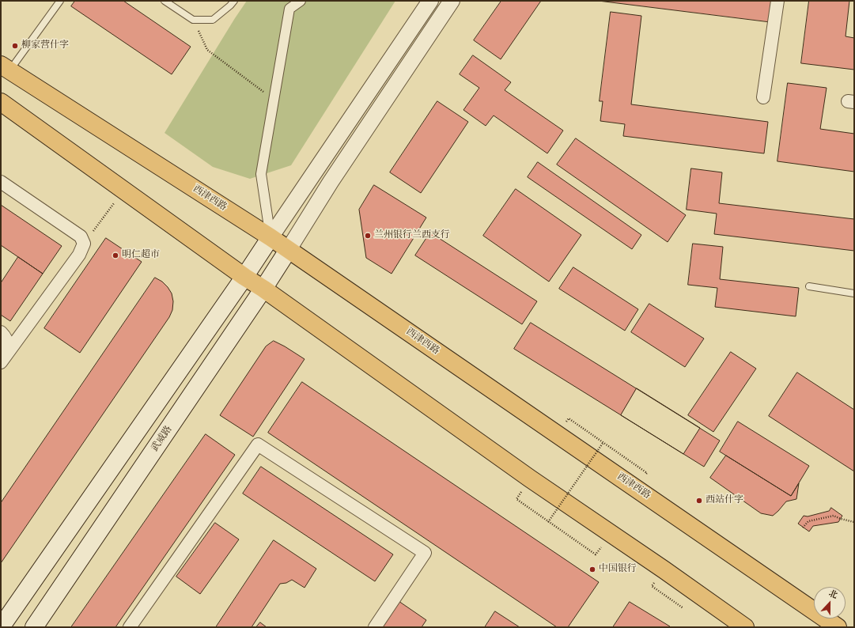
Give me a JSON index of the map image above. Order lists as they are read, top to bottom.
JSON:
{
  "streets": {
    "main road": ["西津西路", "武威路"]
  },
  "crossings": [
    ["西津西路", "武威路"]
  ],
  "places": [
    "柳家营什字",
    "兰州银行兰西支行",
    "明仁超市",
    "西站什字",
    "中国银行"
  ],
  "north": "top"
}
